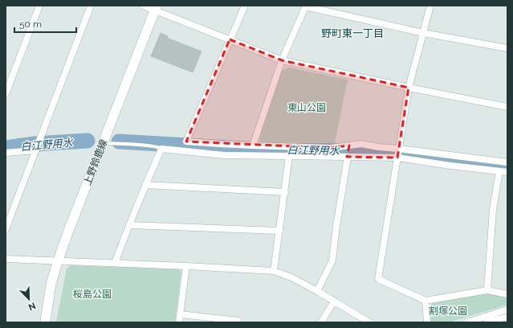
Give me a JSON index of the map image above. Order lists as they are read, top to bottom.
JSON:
{
  "streets": {
    "main road": ["上野鈴鹿線"]
  },
  "districts": ["野町東一丁目"],
  "water": ["白江野用水"],
  "parks": ["東山公園", "桜島公園", "割塚公園"],
  "scale_bar": "50 m",
  "north": "bottom right"
}
